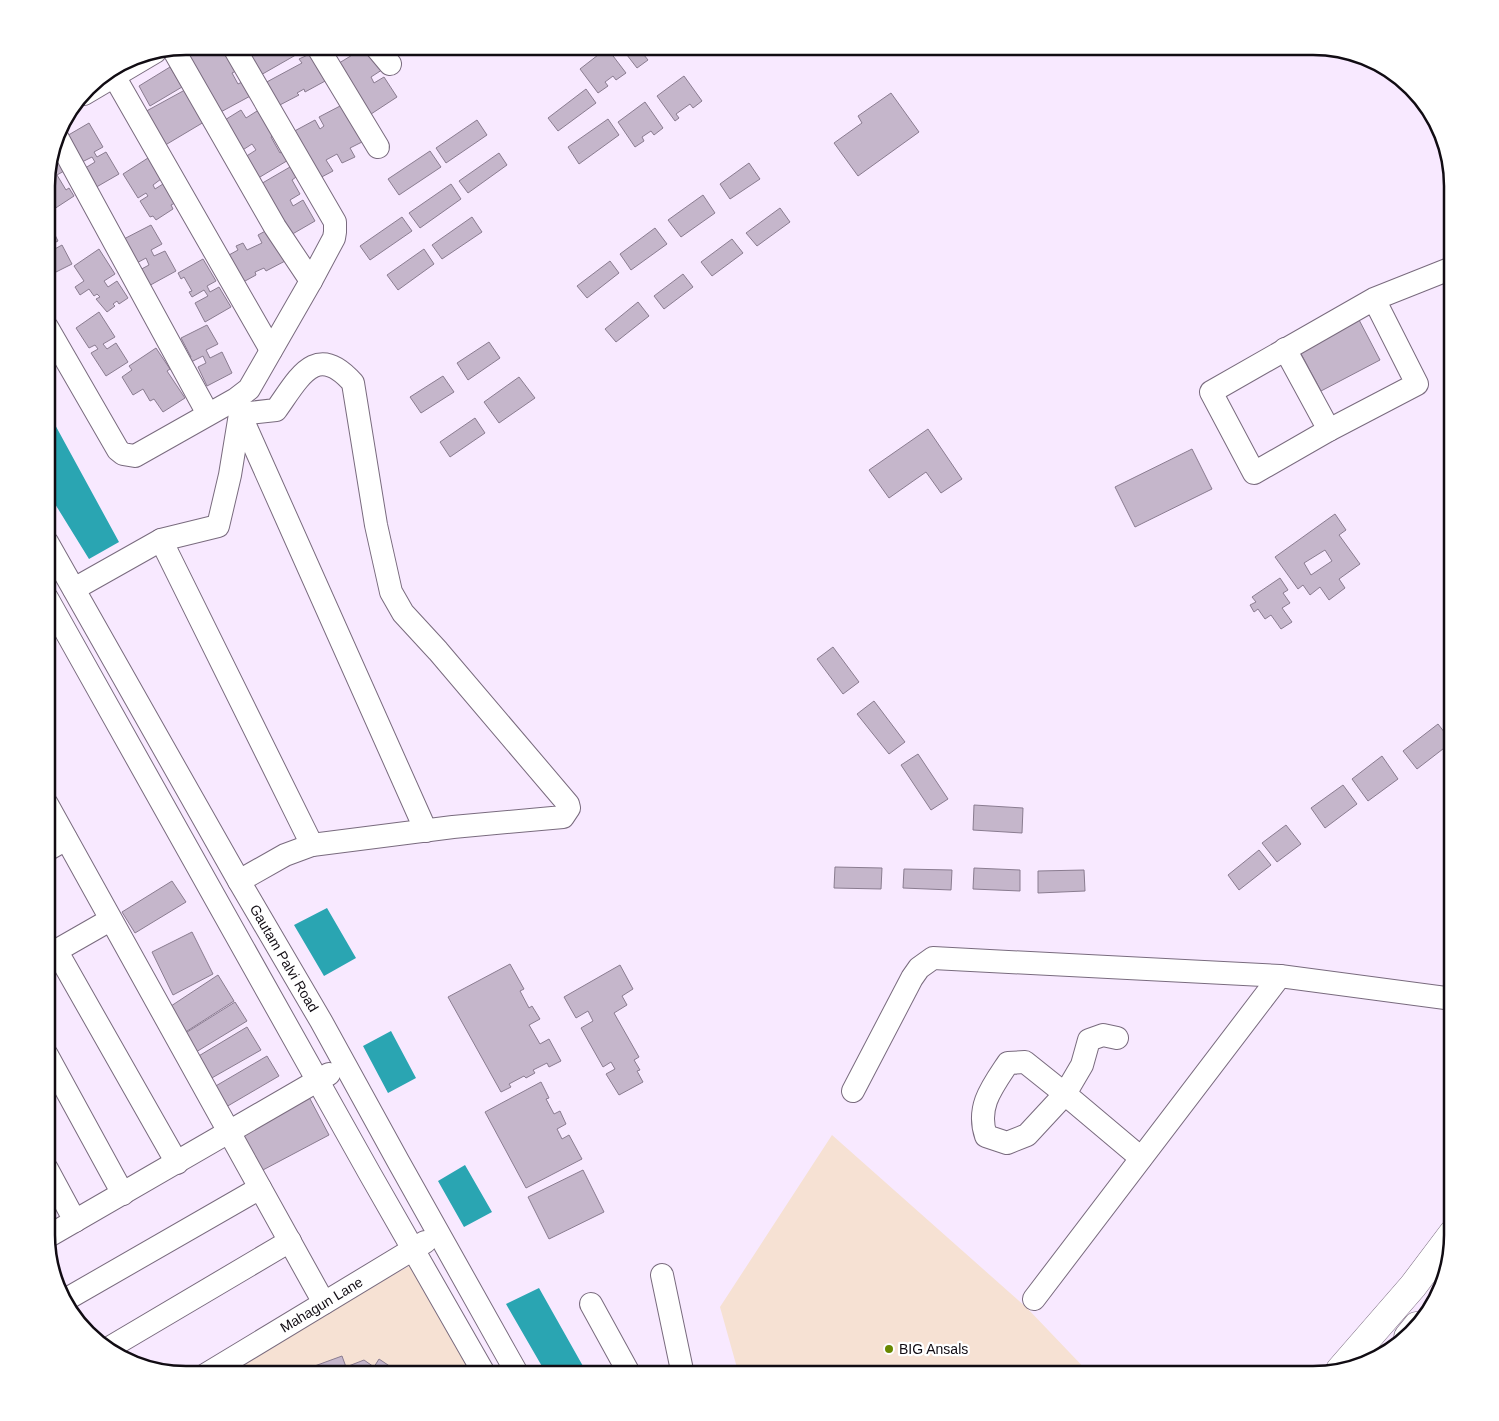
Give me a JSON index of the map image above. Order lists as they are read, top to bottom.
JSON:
{
  "streets": {
    "street": ["Gautam Palvi Road", "Mahagun Lane"]
  },
  "crossings": [
    ["Gautam Palvi Road", "Mahagun Lane"]
  ],
  "places": ["BIG Ansals"]
}
